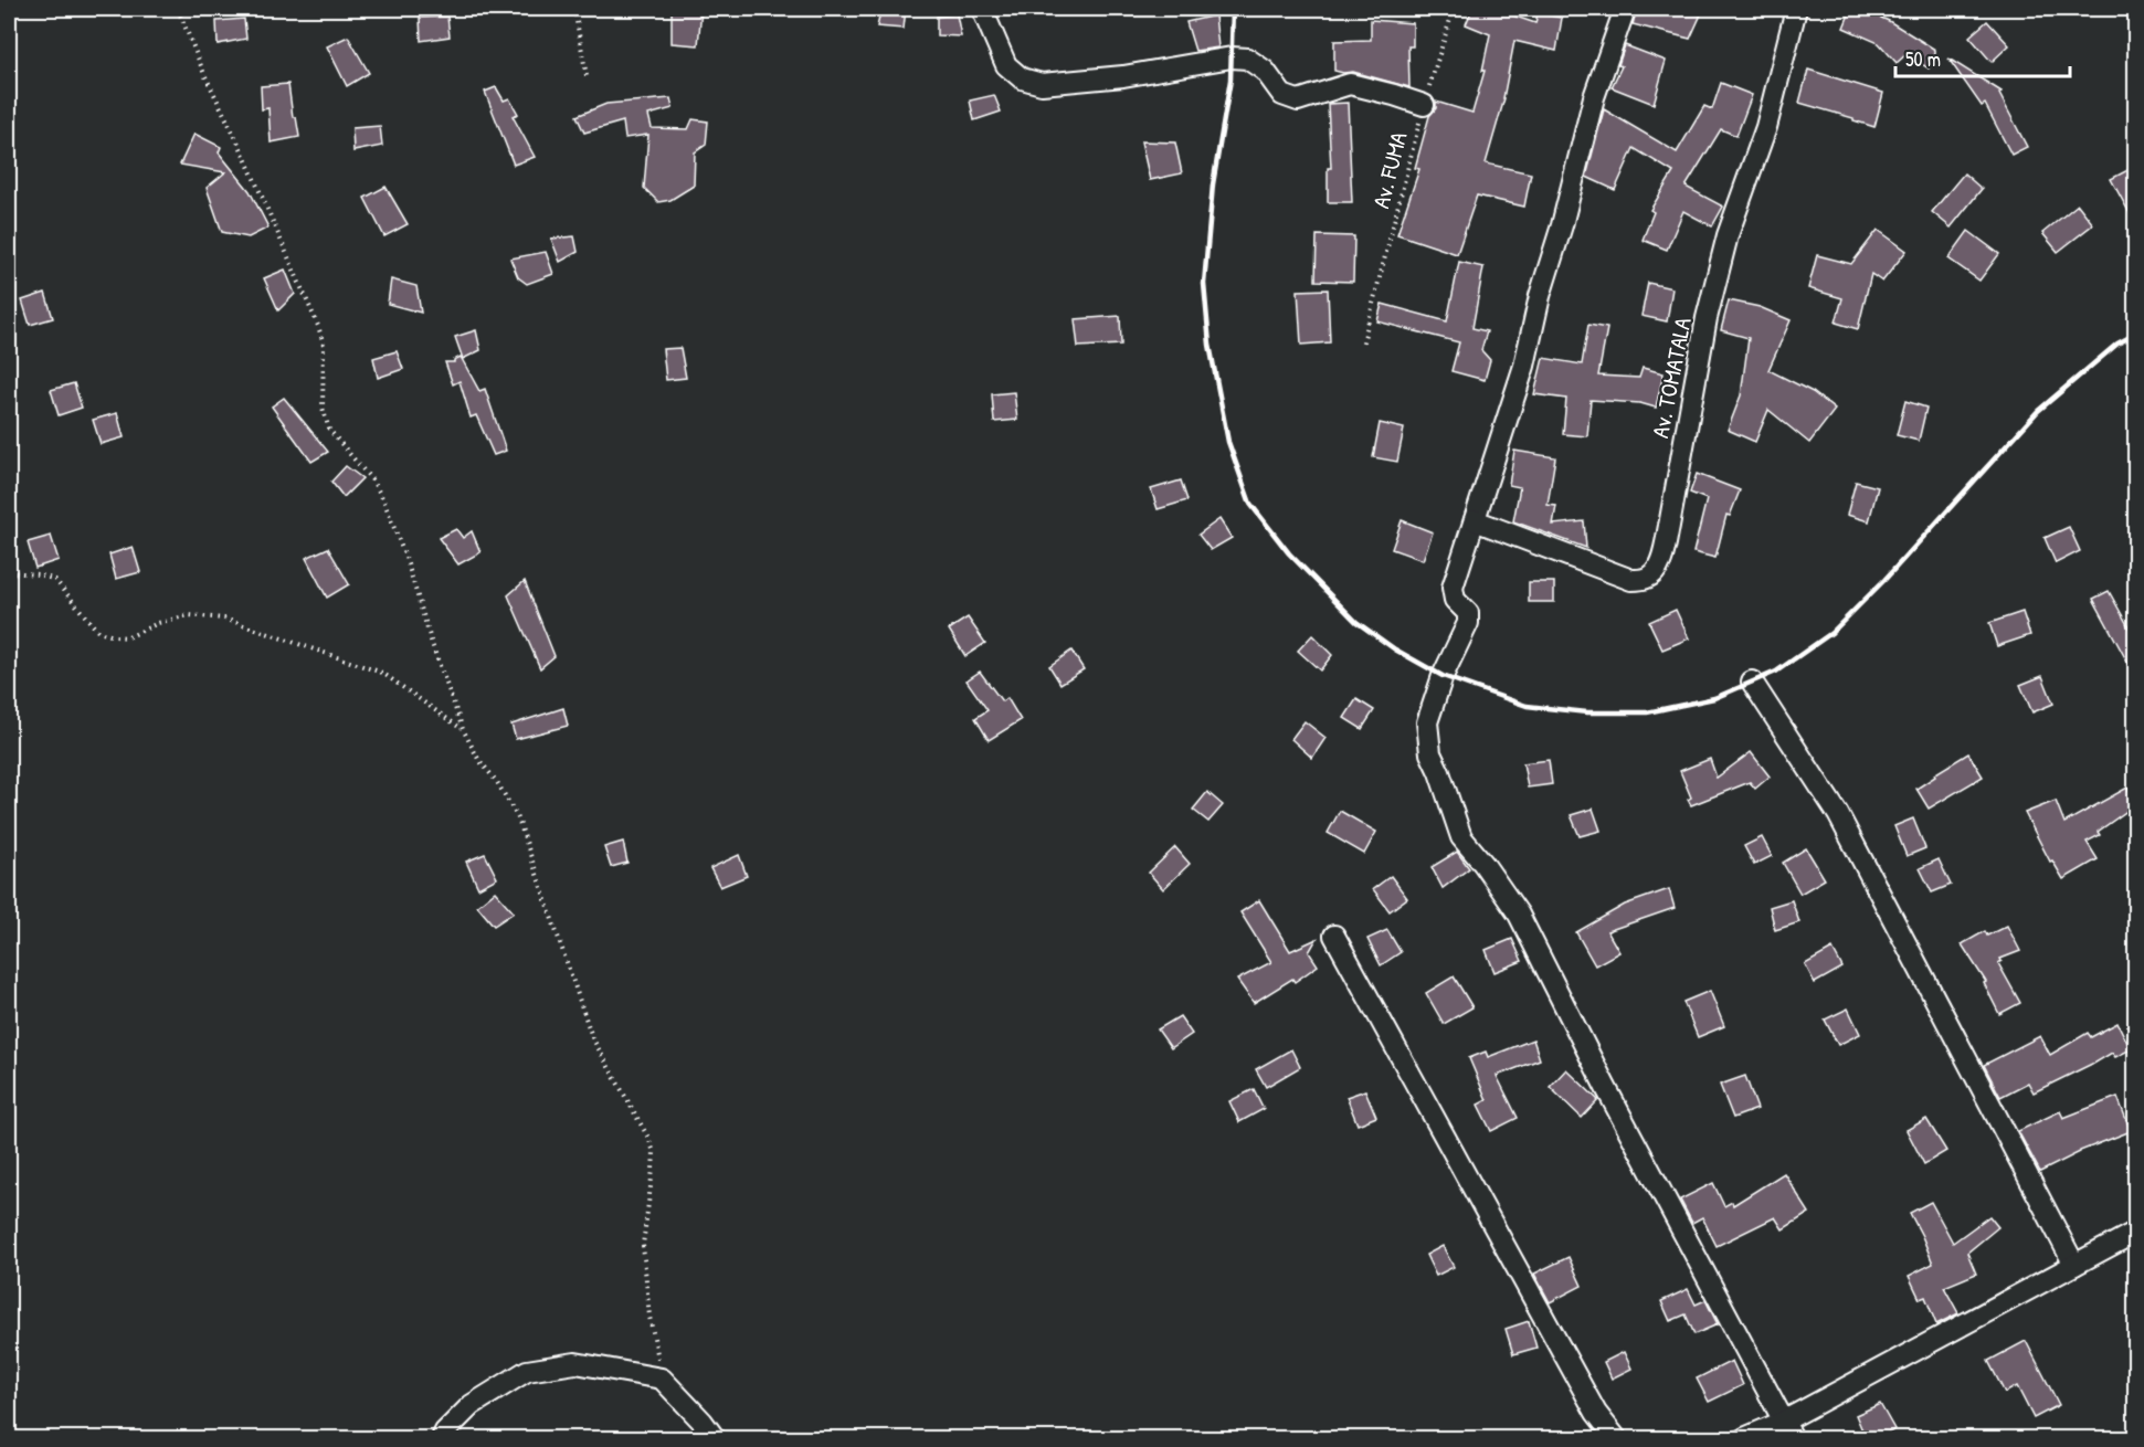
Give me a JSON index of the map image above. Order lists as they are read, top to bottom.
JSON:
{
  "streets": {
    "street": ["Av. TOMATALA"],
    "path": ["Av. FUMA"]
  },
  "scale_bar": "50 m"
}
